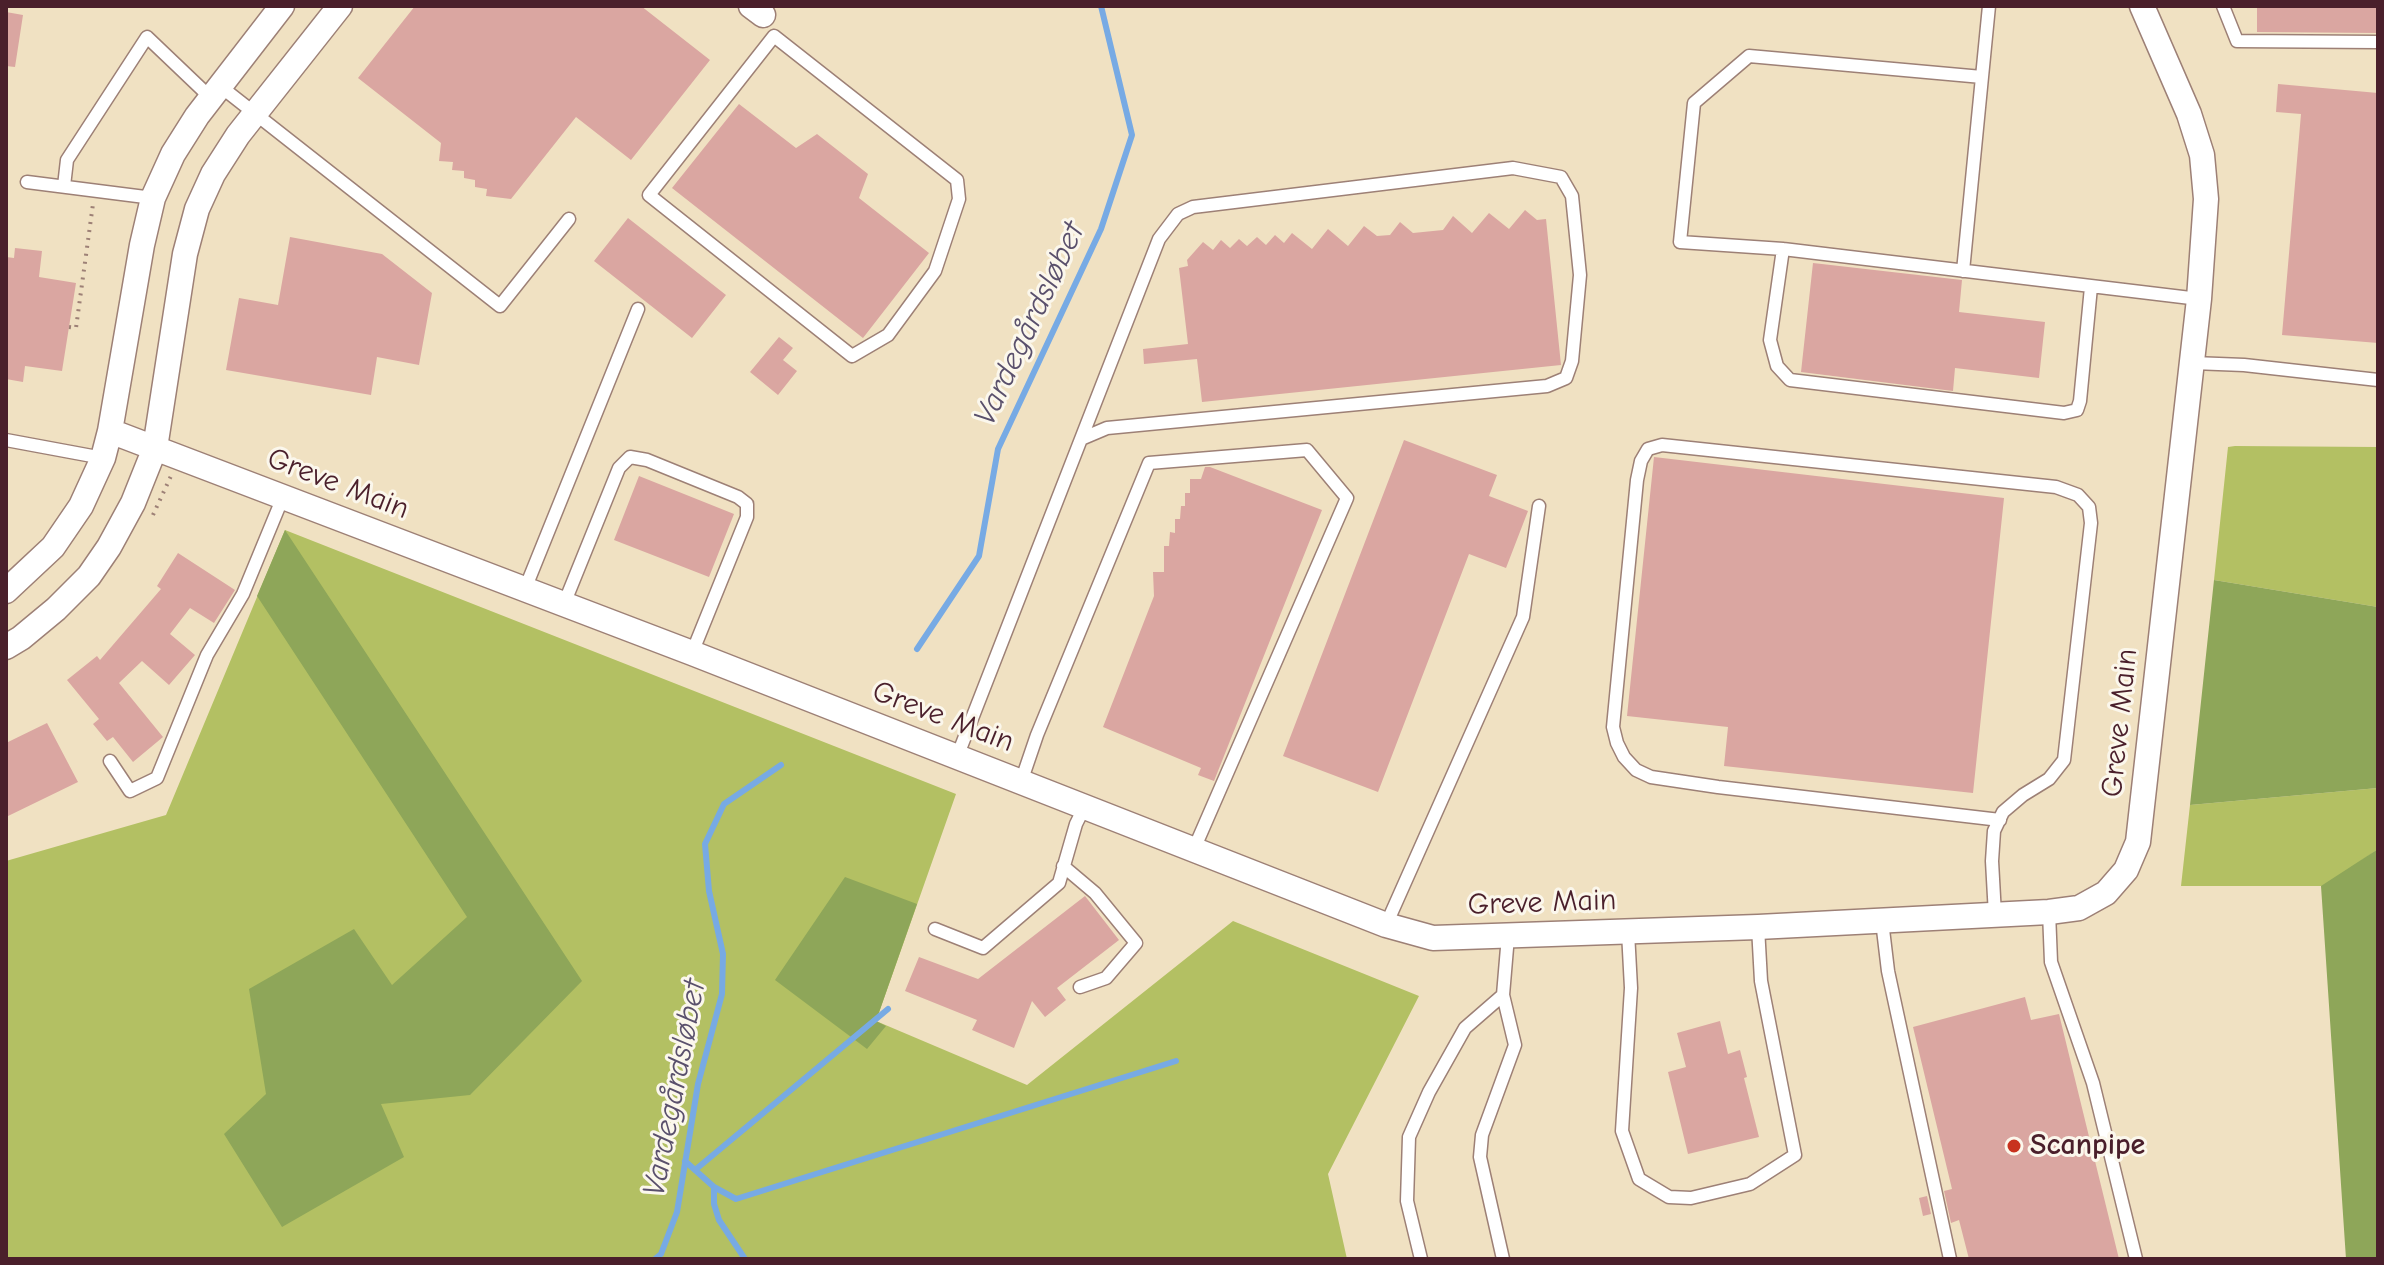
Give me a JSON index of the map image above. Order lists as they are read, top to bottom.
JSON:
{
  "streets": {
    "street": ["Greve Main"]
  },
  "water": ["Vardegårdsløbet"],
  "places": ["Scanpipe"]
}
